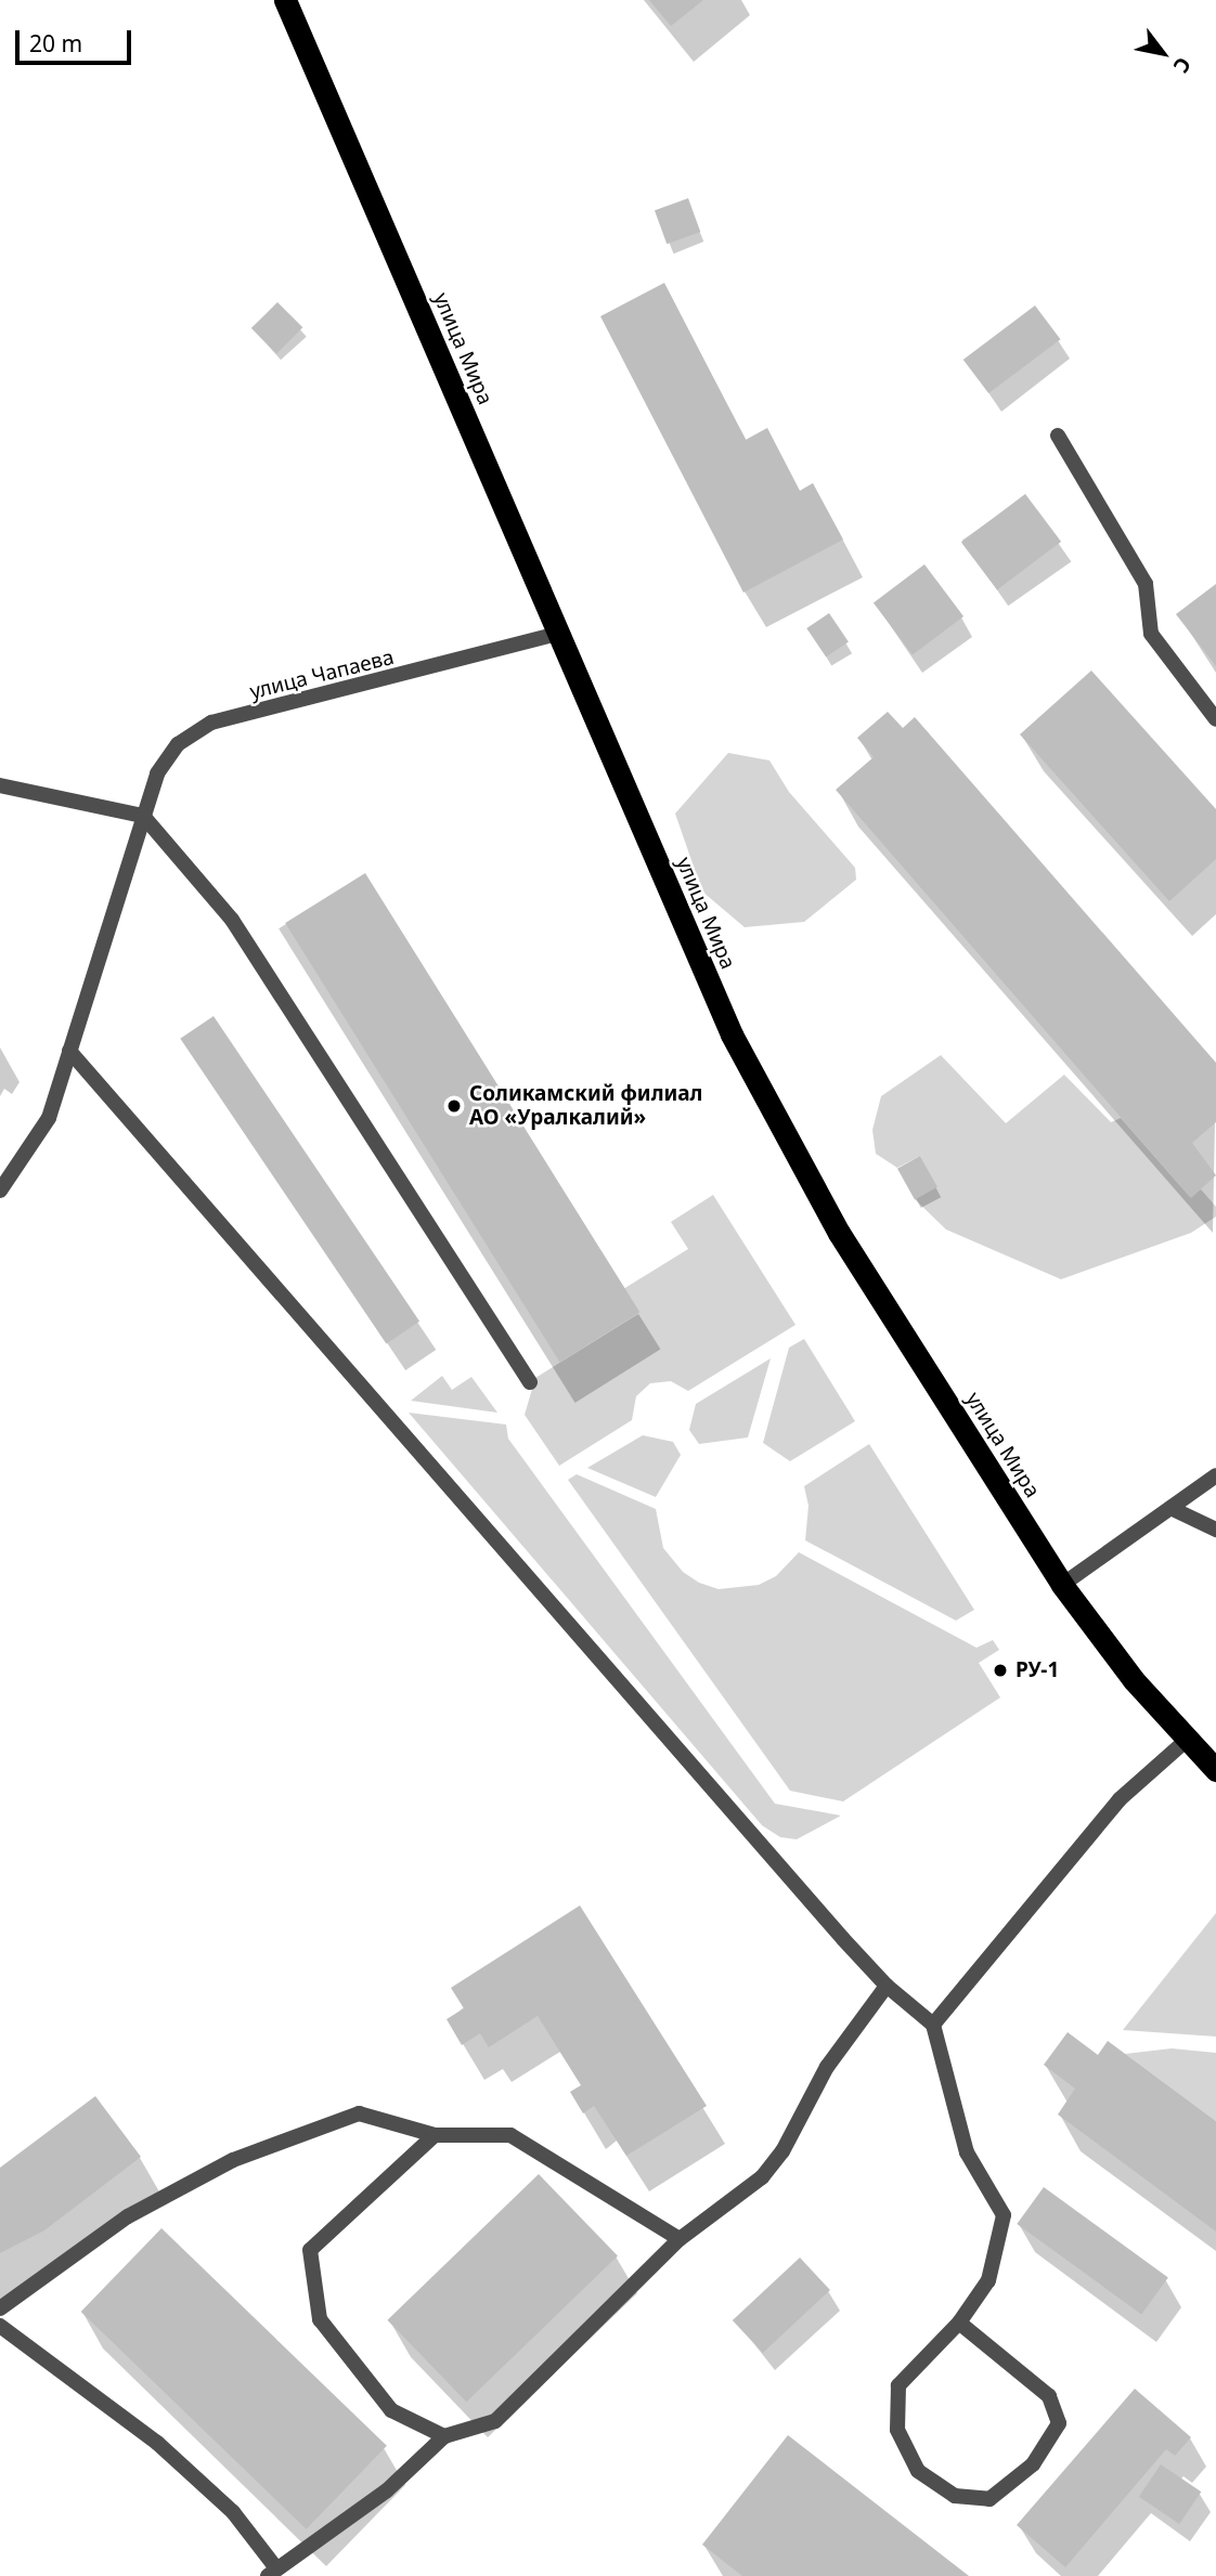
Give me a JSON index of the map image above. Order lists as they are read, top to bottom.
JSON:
{
  "streets": {
    "highway": ["улица Мира"],
    "street": ["улица Чапаева"]
  },
  "crossings": [
    ["улица Мира", "улица Чапаева"]
  ],
  "places": ["Соликамский филиал АО «Уралкалий»", "РУ-1"],
  "scale_bar": "20 m",
  "north": "bottom right"
}
